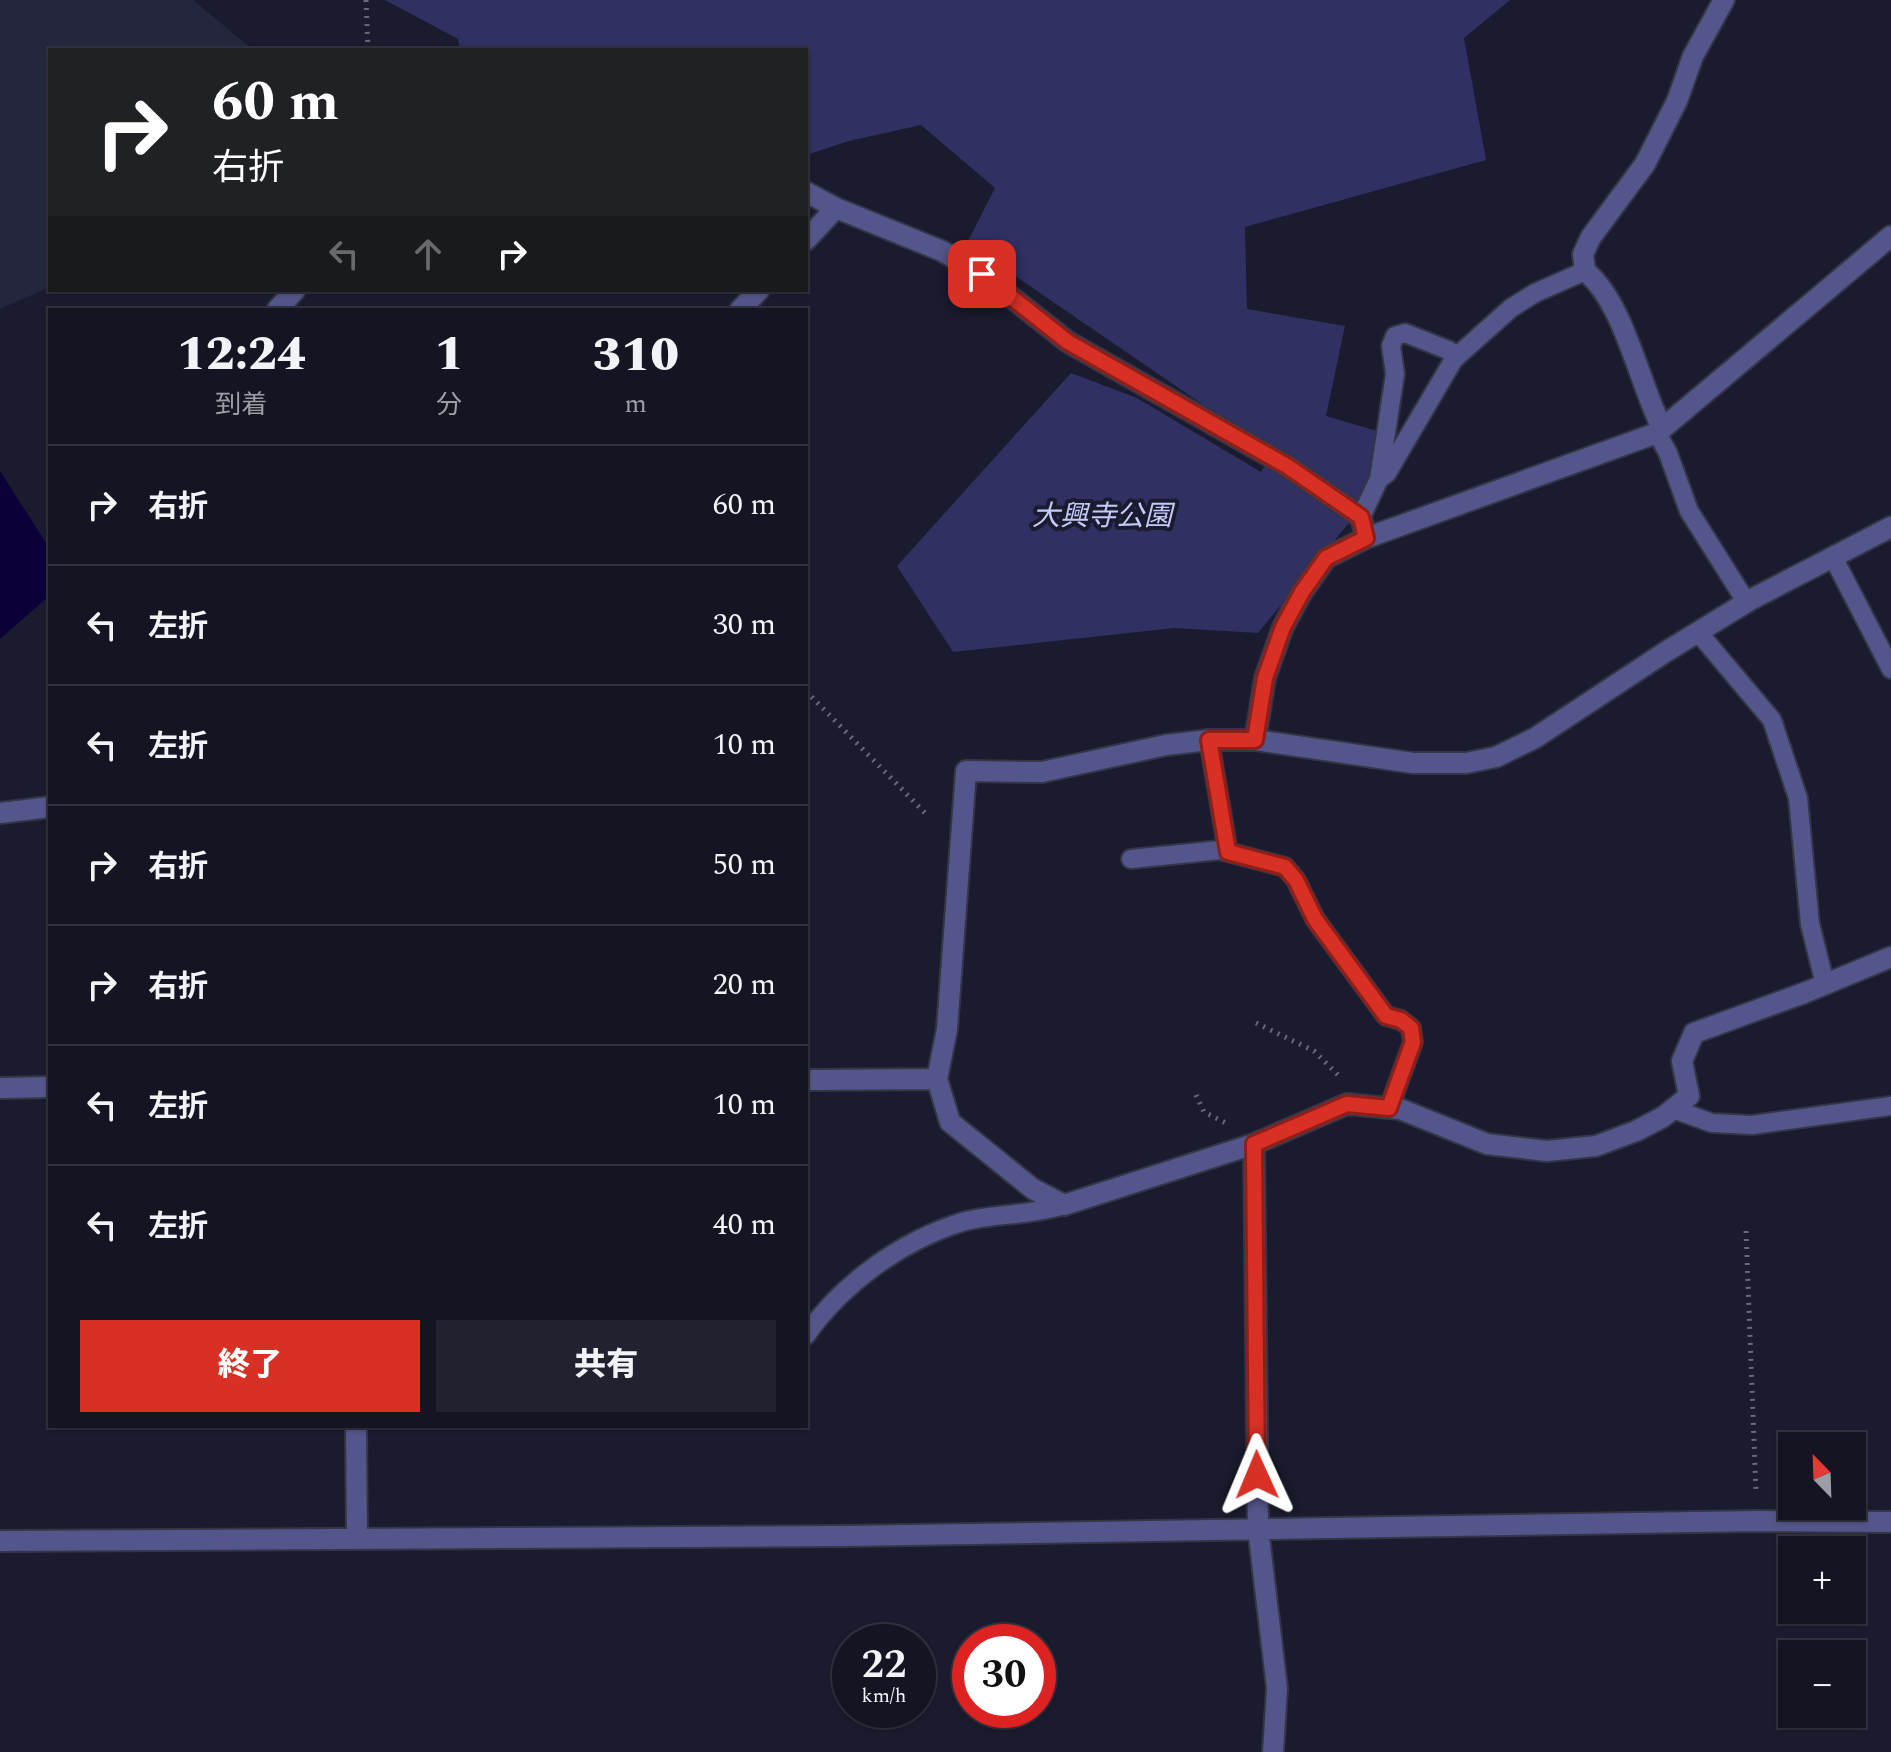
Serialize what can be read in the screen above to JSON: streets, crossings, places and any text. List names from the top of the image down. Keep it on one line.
{"parks":["大興寺公園"],"north":"top left","page":{"turn":["60 m","右折"],"eta":["12:24","到着","1","分","310","m"],"list":[{"name":"右折","value":"60 m"},{"name":"左折","value":"30 m"},{"name":"左折","value":"10 m"},{"name":"右折","value":"50 m"},{"name":"右折","value":"20 m"},{"name":"左折","value":"10 m"},{"name":"左折","value":"40 m"}],"buttons":["終了","共有"],"map_buttons":["+","−"],"speed":"22 km/h","limit":"30"}}
